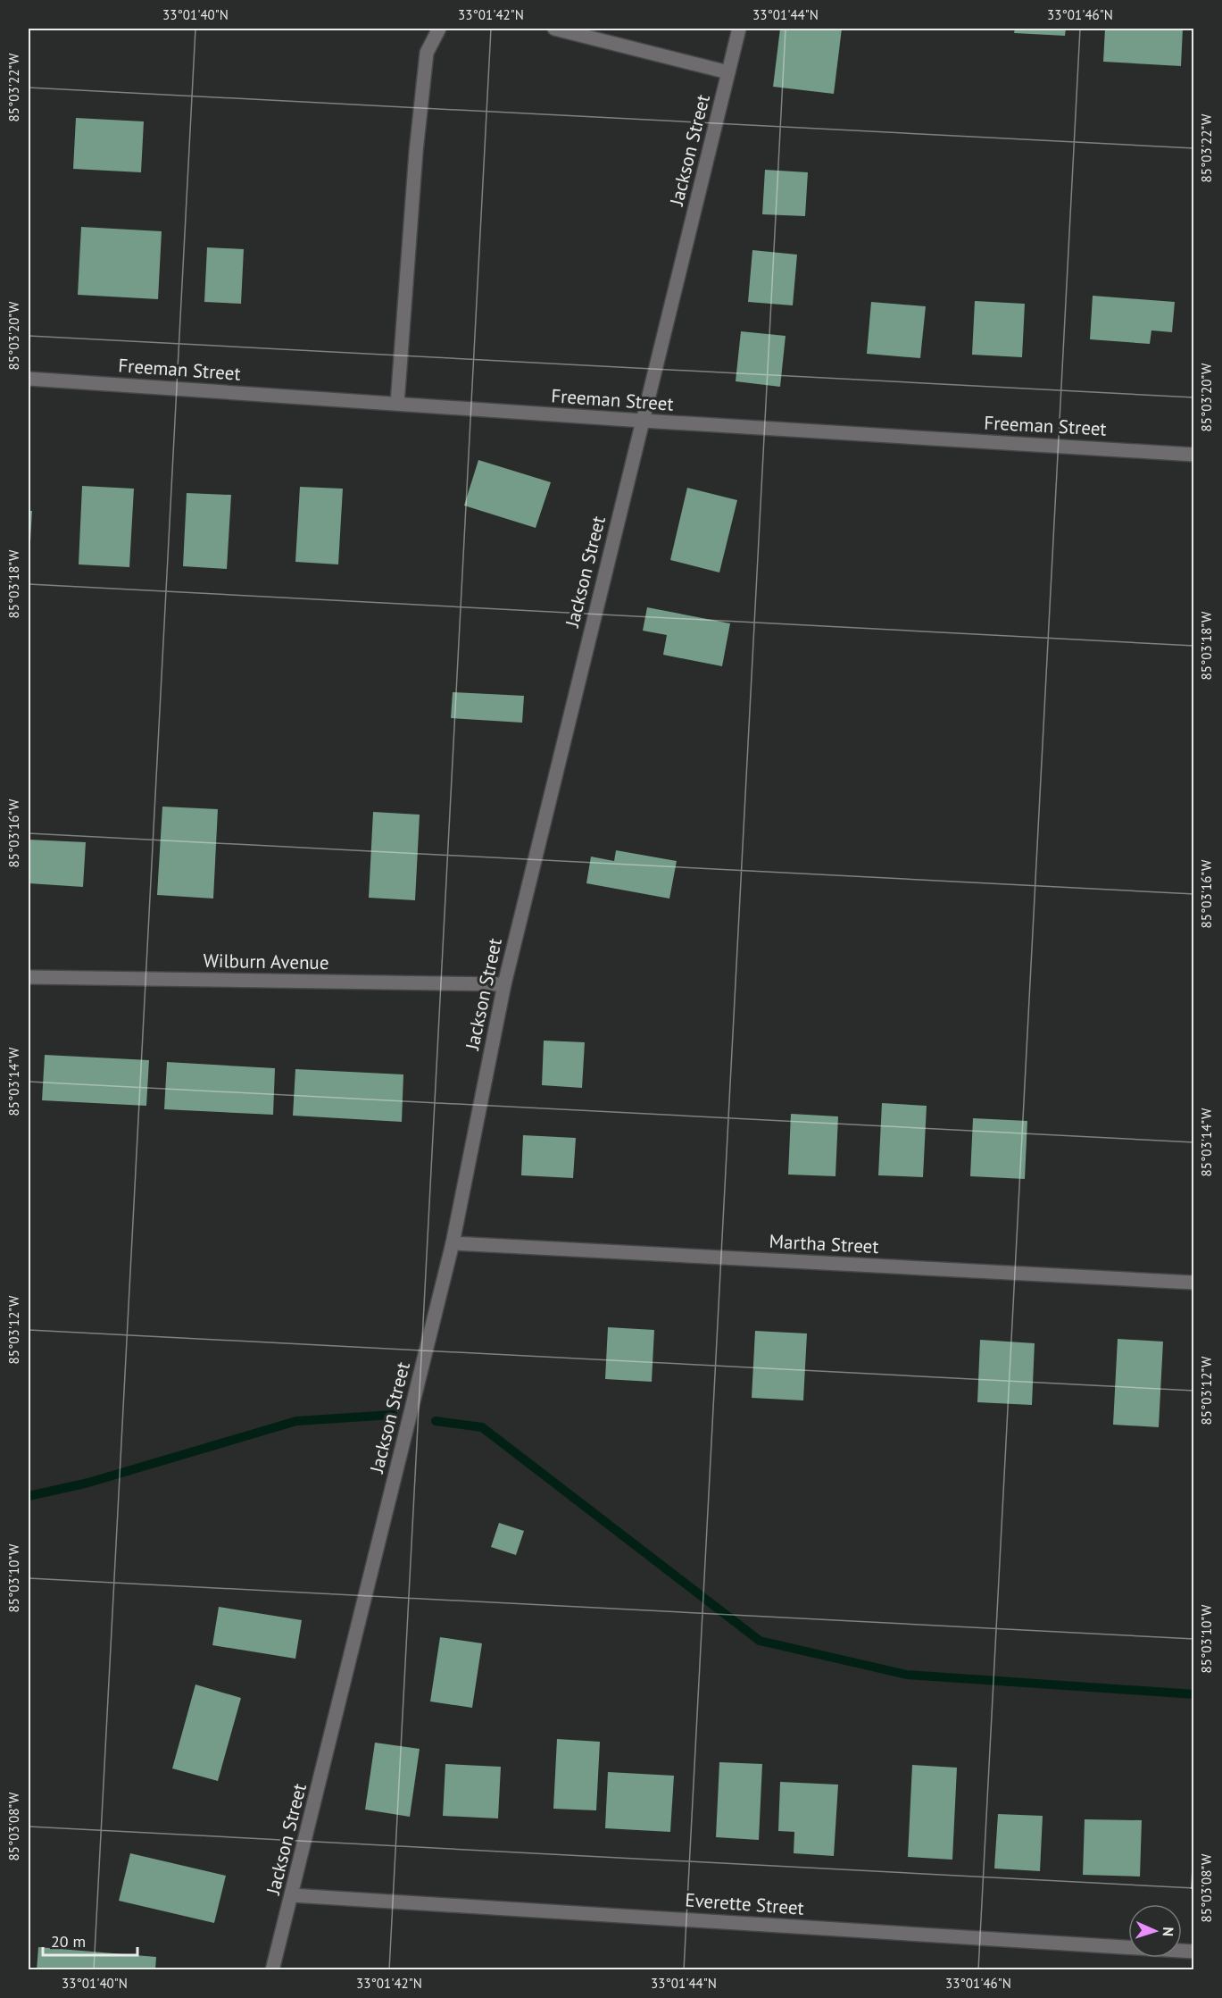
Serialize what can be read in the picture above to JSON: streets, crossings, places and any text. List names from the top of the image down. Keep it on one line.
{"streets":{"street":["Jackson Street","Freeman Street","Wilburn Avenue","Martha Street","Everette Street"]},"crossings":[["Jackson Street","Freeman Street"],["Jackson Street","Wilburn Avenue"],["Jackson Street","Martha Street"],["Jackson Street","Everette Street"]],"scale_bar":"20 m","north":"right","coordinates":["33°01'40\"N","33°01'42\"N","33°01'44\"N","33°01'46\"N","85°03'22\"W","85°03'20\"W","85°03'18\"W","85°03'16\"W","85°03'14\"W","85°03'12\"W","85°03'10\"W","85°03'08\"W"]}
